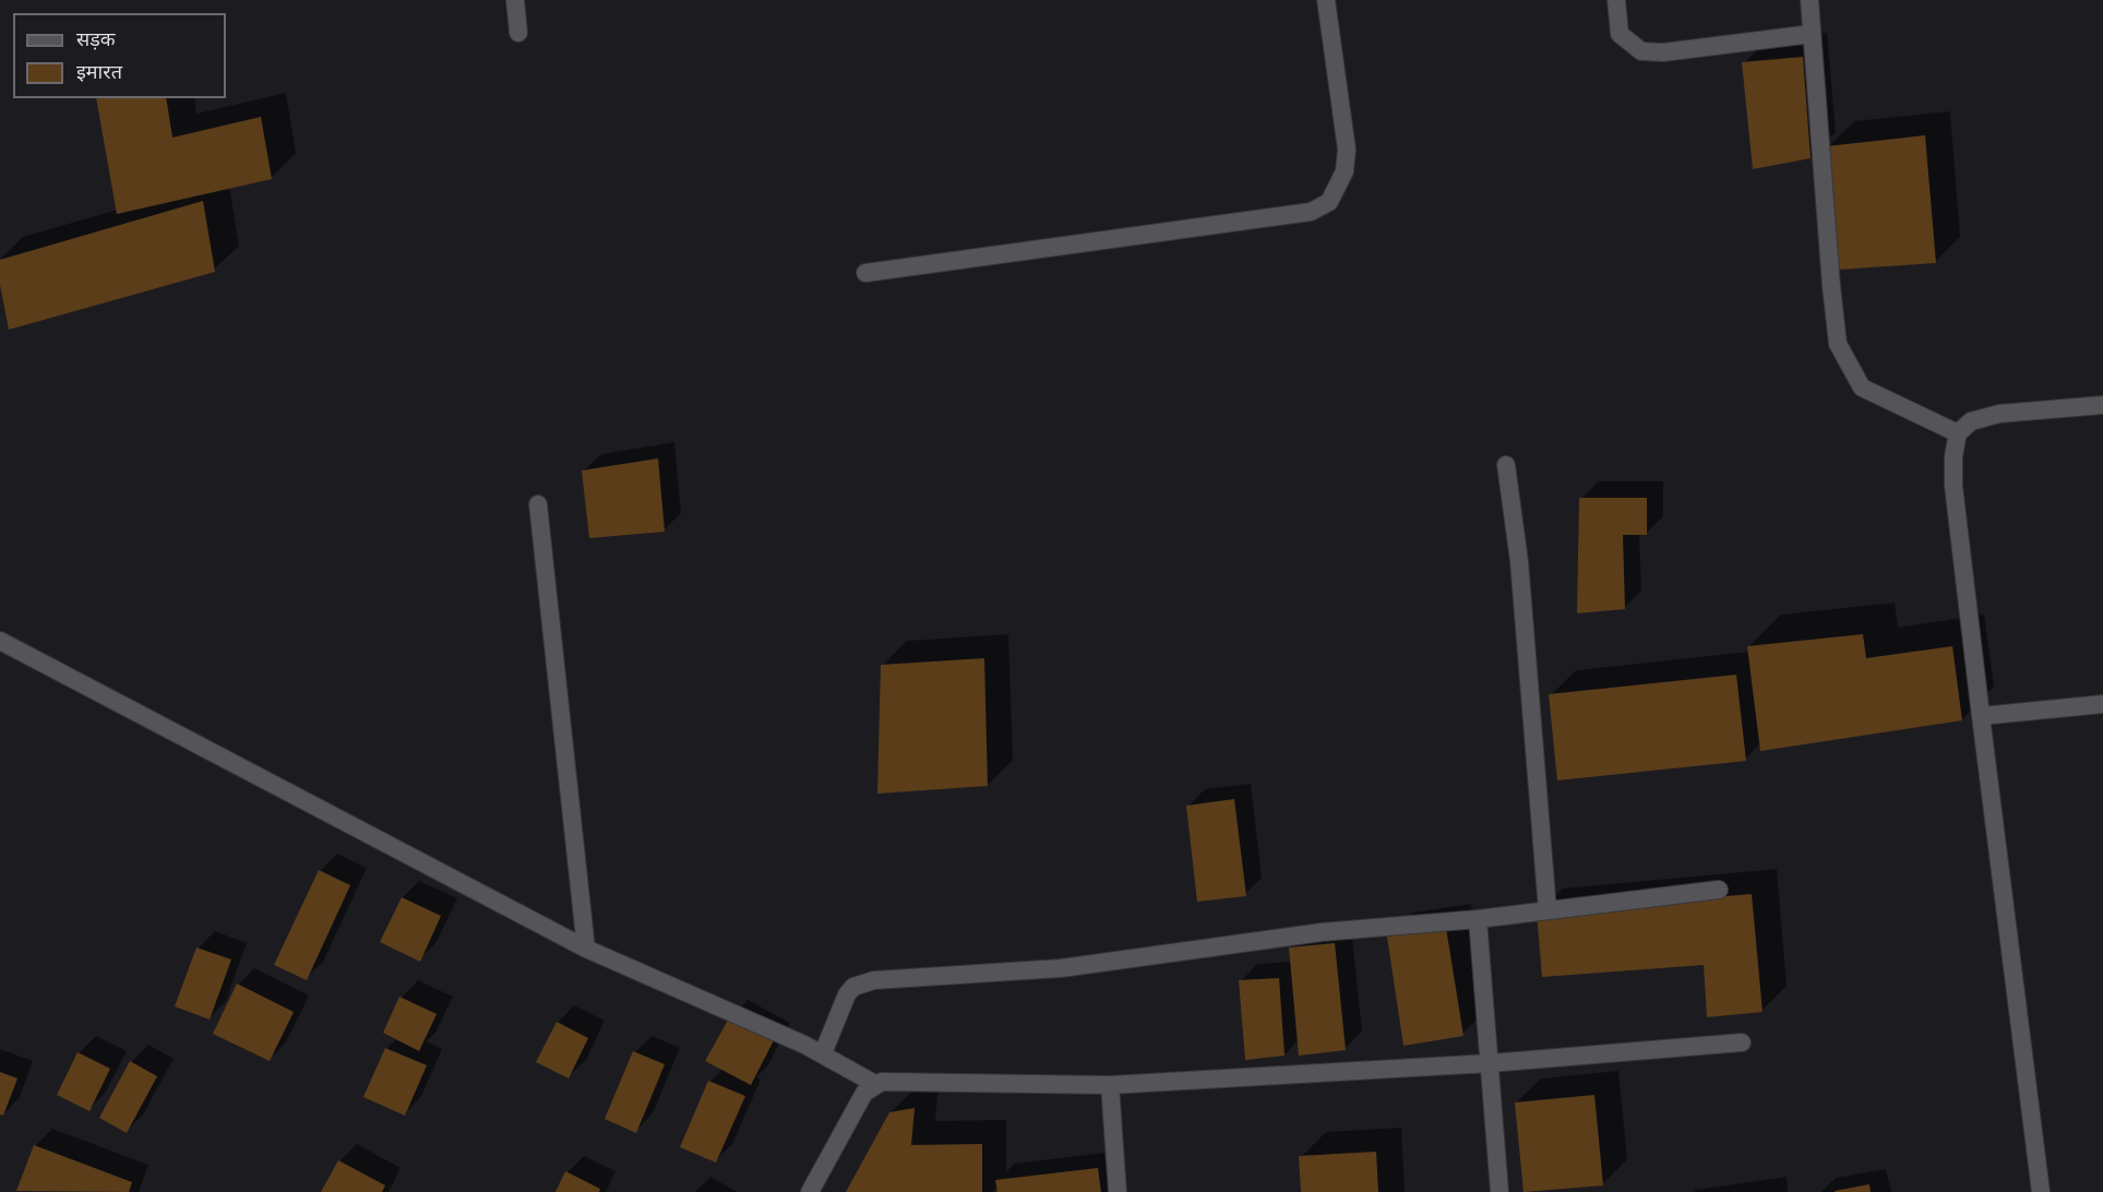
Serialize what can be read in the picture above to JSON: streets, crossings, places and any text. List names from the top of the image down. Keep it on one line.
{"legend":["सड़क","इमारत"]}
